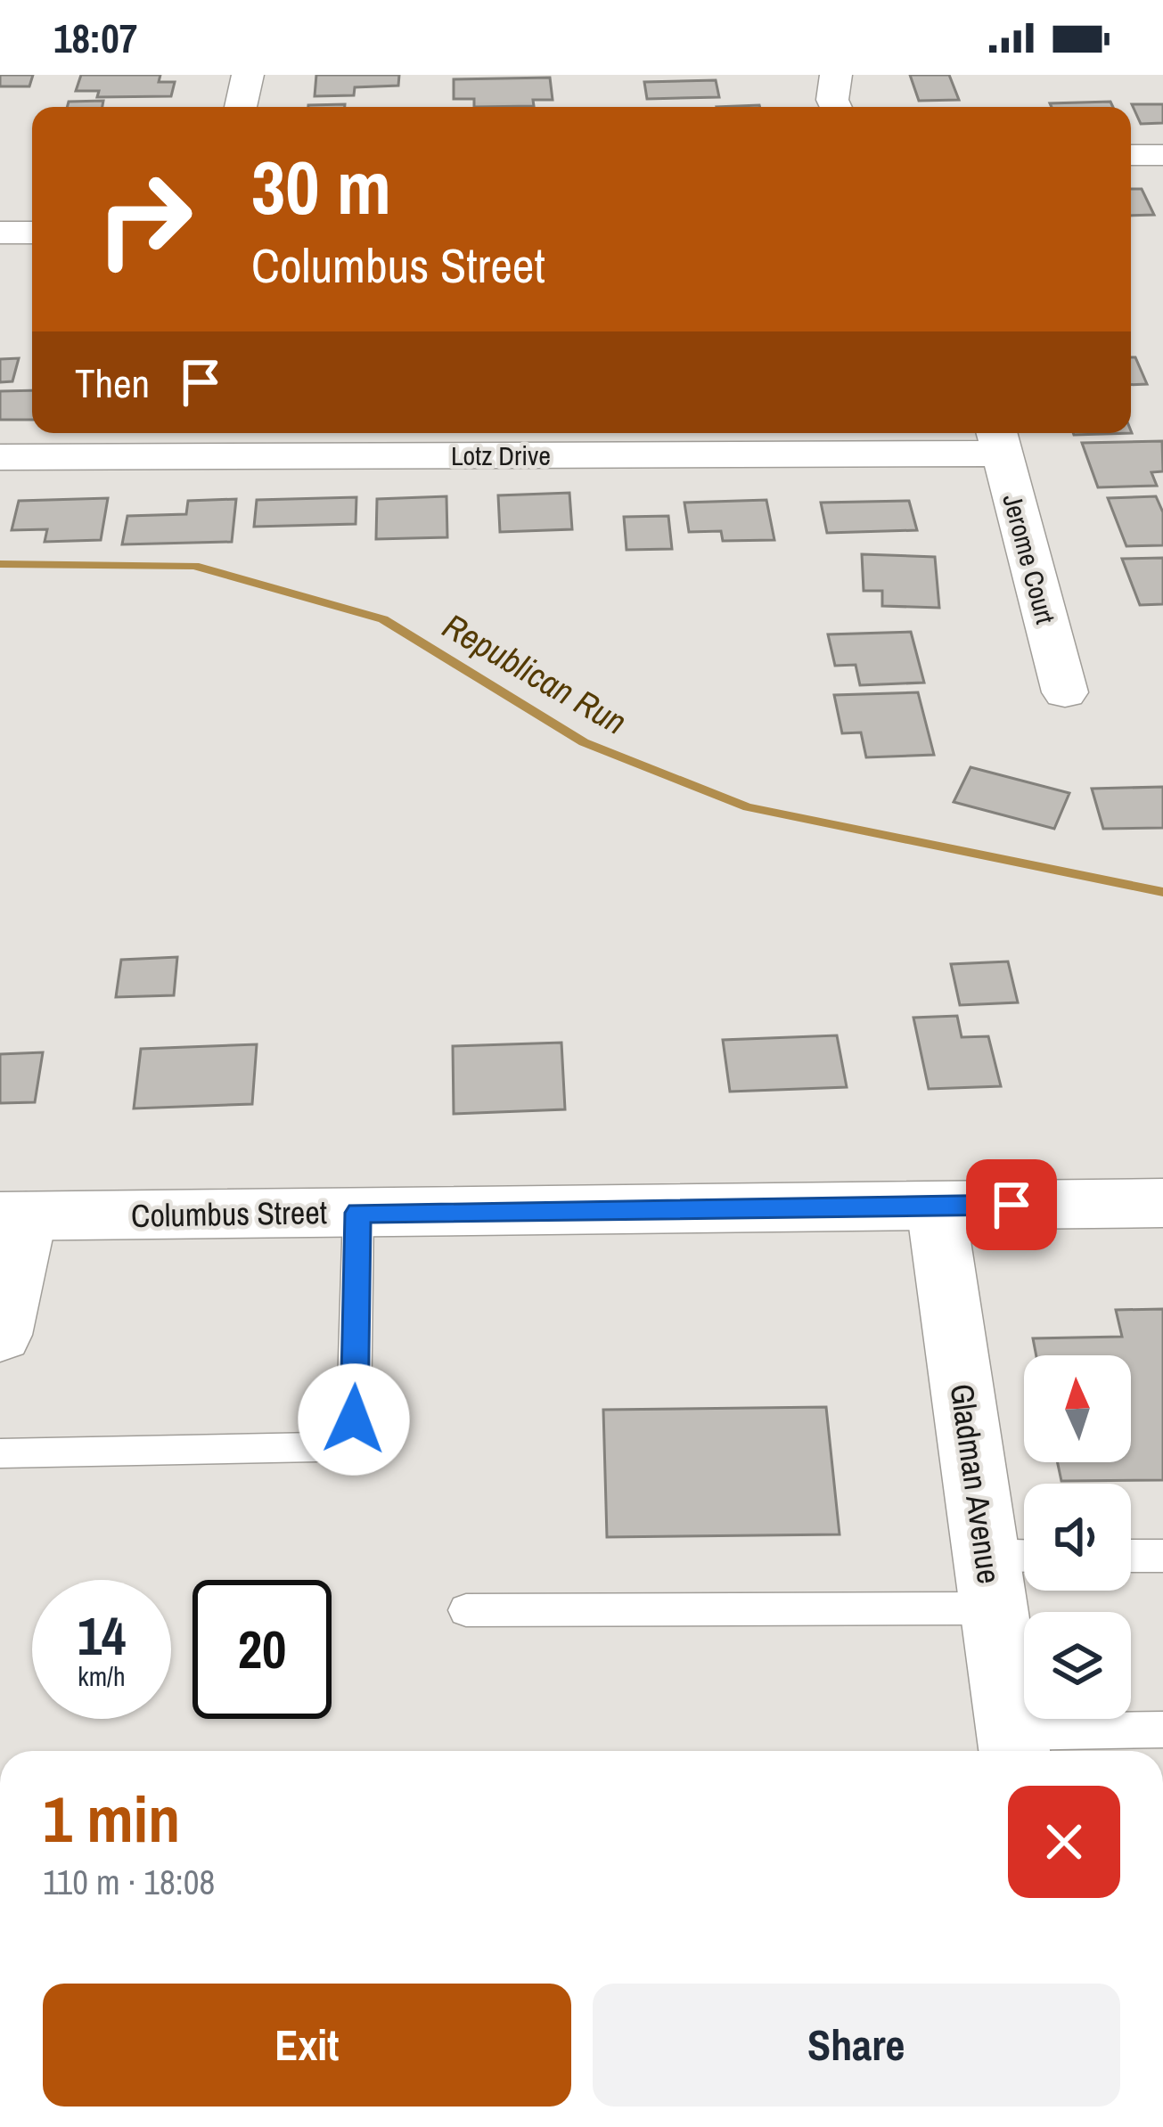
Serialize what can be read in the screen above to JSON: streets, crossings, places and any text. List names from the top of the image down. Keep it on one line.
{"streets":{"main road":["Columbus Street"],"street":["Lotz Drive","Jerome Court","Gladman Avenue"]},"crossings":[["Lotz Drive","Jerome Court"],["Columbus Street","Gladman Avenue"]],"water":["Republican Run"],"north":"top","page":{"status":"18:07","turn":["30 m","Columbus Street"],"then":"Then","speed":"14 km/h","limit":"20","heading":["1 min","110 m · 18:08"],"buttons":["Exit","Share"]}}
